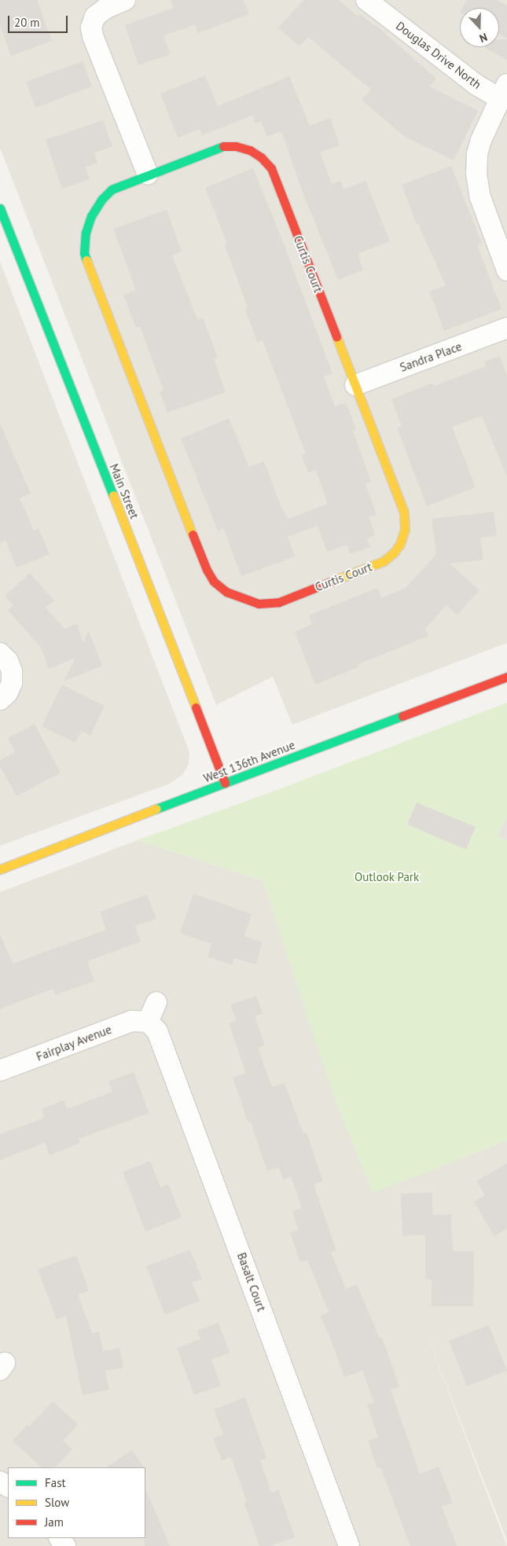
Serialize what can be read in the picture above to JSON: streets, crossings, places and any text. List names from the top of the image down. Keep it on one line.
{"streets":{"street":["Douglas Drive North","Curtis Court","Sandra Place","Main Street","West 136th Avenue","Fairplay Avenue","Basalt Court"]},"crossings":[["Curtis Court","Sandra Place"],["Main Street","West 136th Avenue"],["Fairplay Avenue","Basalt Court"]],"parks":["Outlook Park"],"legend":["Fast","Slow","Jam"],"scale_bar":"20 m","north":"bottom"}
